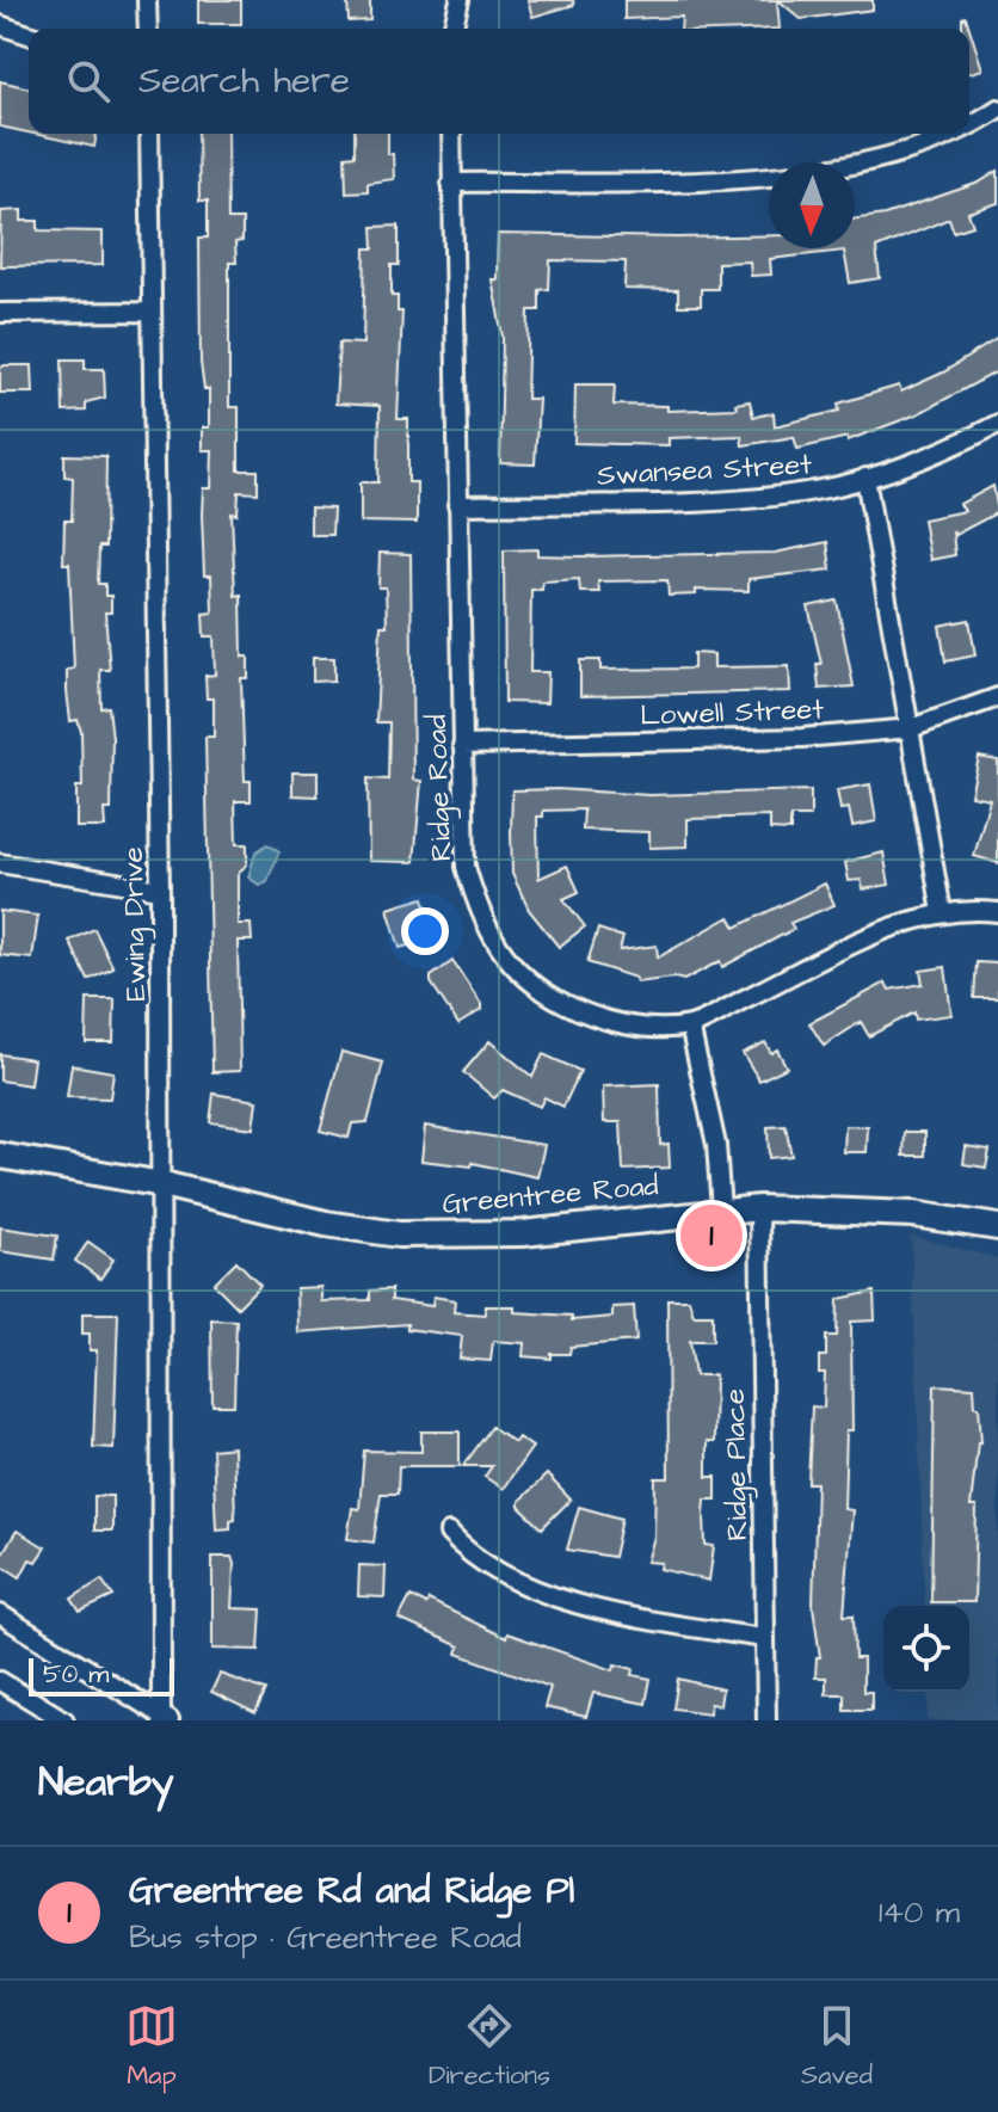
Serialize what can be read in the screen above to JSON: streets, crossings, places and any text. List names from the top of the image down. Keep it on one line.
{"streets":{"street":["Swansea Street","Lowell Street","Ridge Road","Ewing Drive","Greentree Road","Ridge Place"]},"crossings":[["Swansea Street","Ridge Road"],["Lowell Street","Ridge Road"],["Ewing Drive","Greentree Road"],["Greentree Road","Ridge Place"]],"scale_bar":"50 m","north":"bottom","page":{"search":"Search here","pins":"1","scale":"50 m","heading":"Nearby","list":[{"mark":"1","name":"Greentree Rd and Ridge Pl","note":"Bus stop · Greentree Road","value":"140 m"}],"nav":["Map","Directions","Saved"]}}
